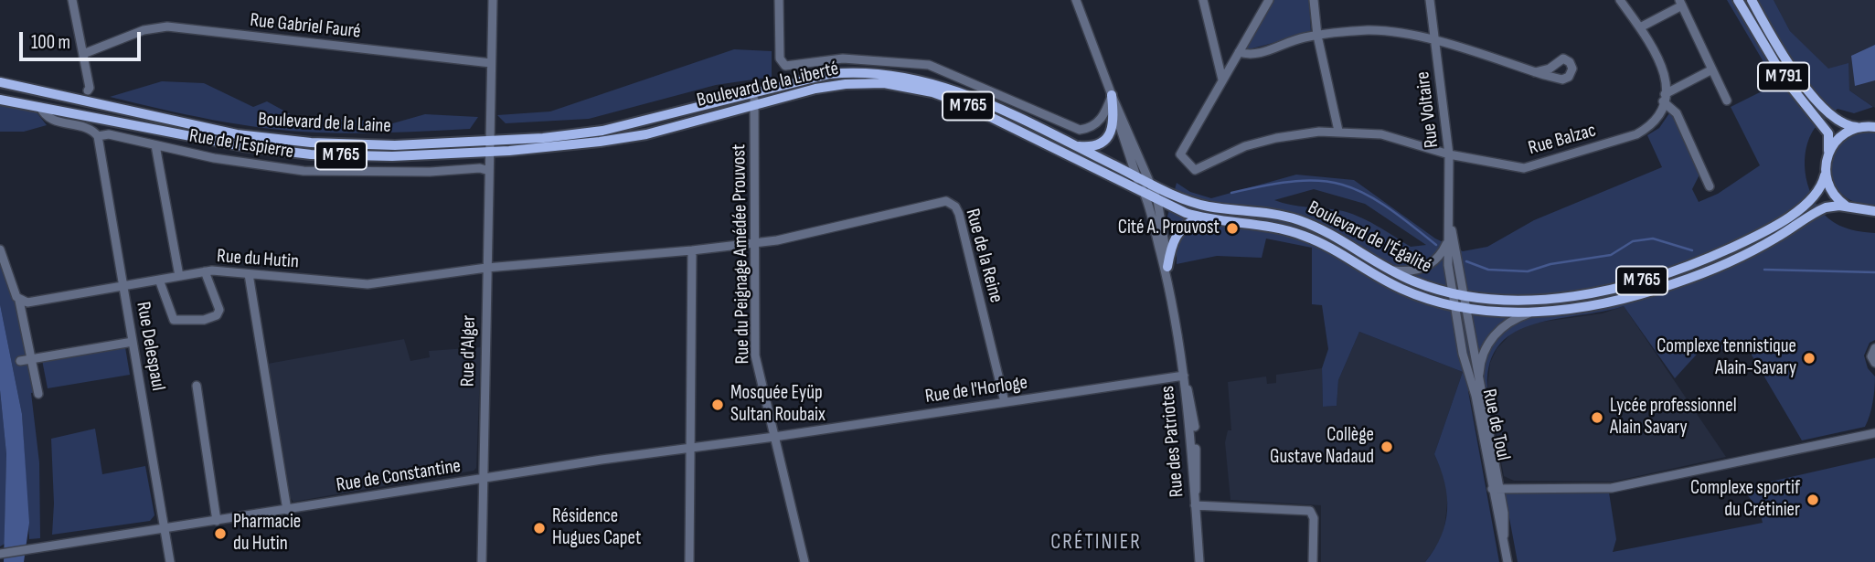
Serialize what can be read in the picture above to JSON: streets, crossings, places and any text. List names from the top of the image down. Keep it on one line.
{"streets":{"main road":["M 791","Boulevard de la Liberté","M 765","Boulevard de la Laine","Boulevard de l'Égalité"],"street":["Rue Gabriel Fauré","Rue Voltaire","Rue Balzac","Rue de l'Espierre","Rue du Peignage Amédée Prouvost","Rue de la Reine","Rue du Hutin","Rue Delespaul","Rue d'Alger","Rue de l'Horloge","Rue de Toul","Rue des Patriotes","Rue de Constantine"]},"crossings":[["Rue Gabriel Fauré","Rue d'Alger"],["M 791","Boulevard de l'Égalité"],["Boulevard de la Liberté","Boulevard de la Laine"],["Boulevard de la Liberté","Boulevard de l'Égalité"],["Boulevard de la Liberté","Rue du Peignage Amédée Prouvost"],["Boulevard de la Liberté","Rue des Patriotes"],["Rue Voltaire","Rue Balzac"],["Rue Voltaire","Boulevard de l'Égalité"],["Rue Voltaire","Rue de Toul"],["Boulevard de la Laine","Rue de l'Espierre"],["Boulevard de la Laine","Rue d'Alger"],["Rue de l'Espierre","Rue Delespaul"],["Rue de l'Espierre","Rue d'Alger"],["Boulevard de l'Égalité","Rue de Toul"],["Boulevard de l'Égalité","Rue des Patriotes"],["Rue du Peignage Amédée Prouvost","Rue de la Reine"],["Rue du Peignage Amédée Prouvost","Rue du Hutin"],["Rue du Peignage Amédée Prouvost","Rue de l'Horloge"],["Rue du Peignage Amédée Prouvost","Rue de Constantine"],["Rue de la Reine","Rue du Hutin"],["Rue de la Reine","Rue de l'Horloge"],["Rue du Hutin","Rue Delespaul"],["Rue du Hutin","Rue d'Alger"],["Rue Delespaul","Rue de Constantine"],["Rue d'Alger","Rue de Constantine"],["Rue de l'Horloge","Rue des Patriotes"],["Rue de l'Horloge","Rue de Constantine"]],"districts":["CRÉTINIER"],"places":["Cité A. Prouvost","Complexe tennistique Alain-Savary","Mosquée Eyüp Sultan Roubaix","Lycée professionnel Alain Savary","Collège Gustave Nadaud","Complexe sportif du Crétinier","Résidence Hugues Capet","Pharmacie du Hutin"],"scale_bar":"100 m"}
